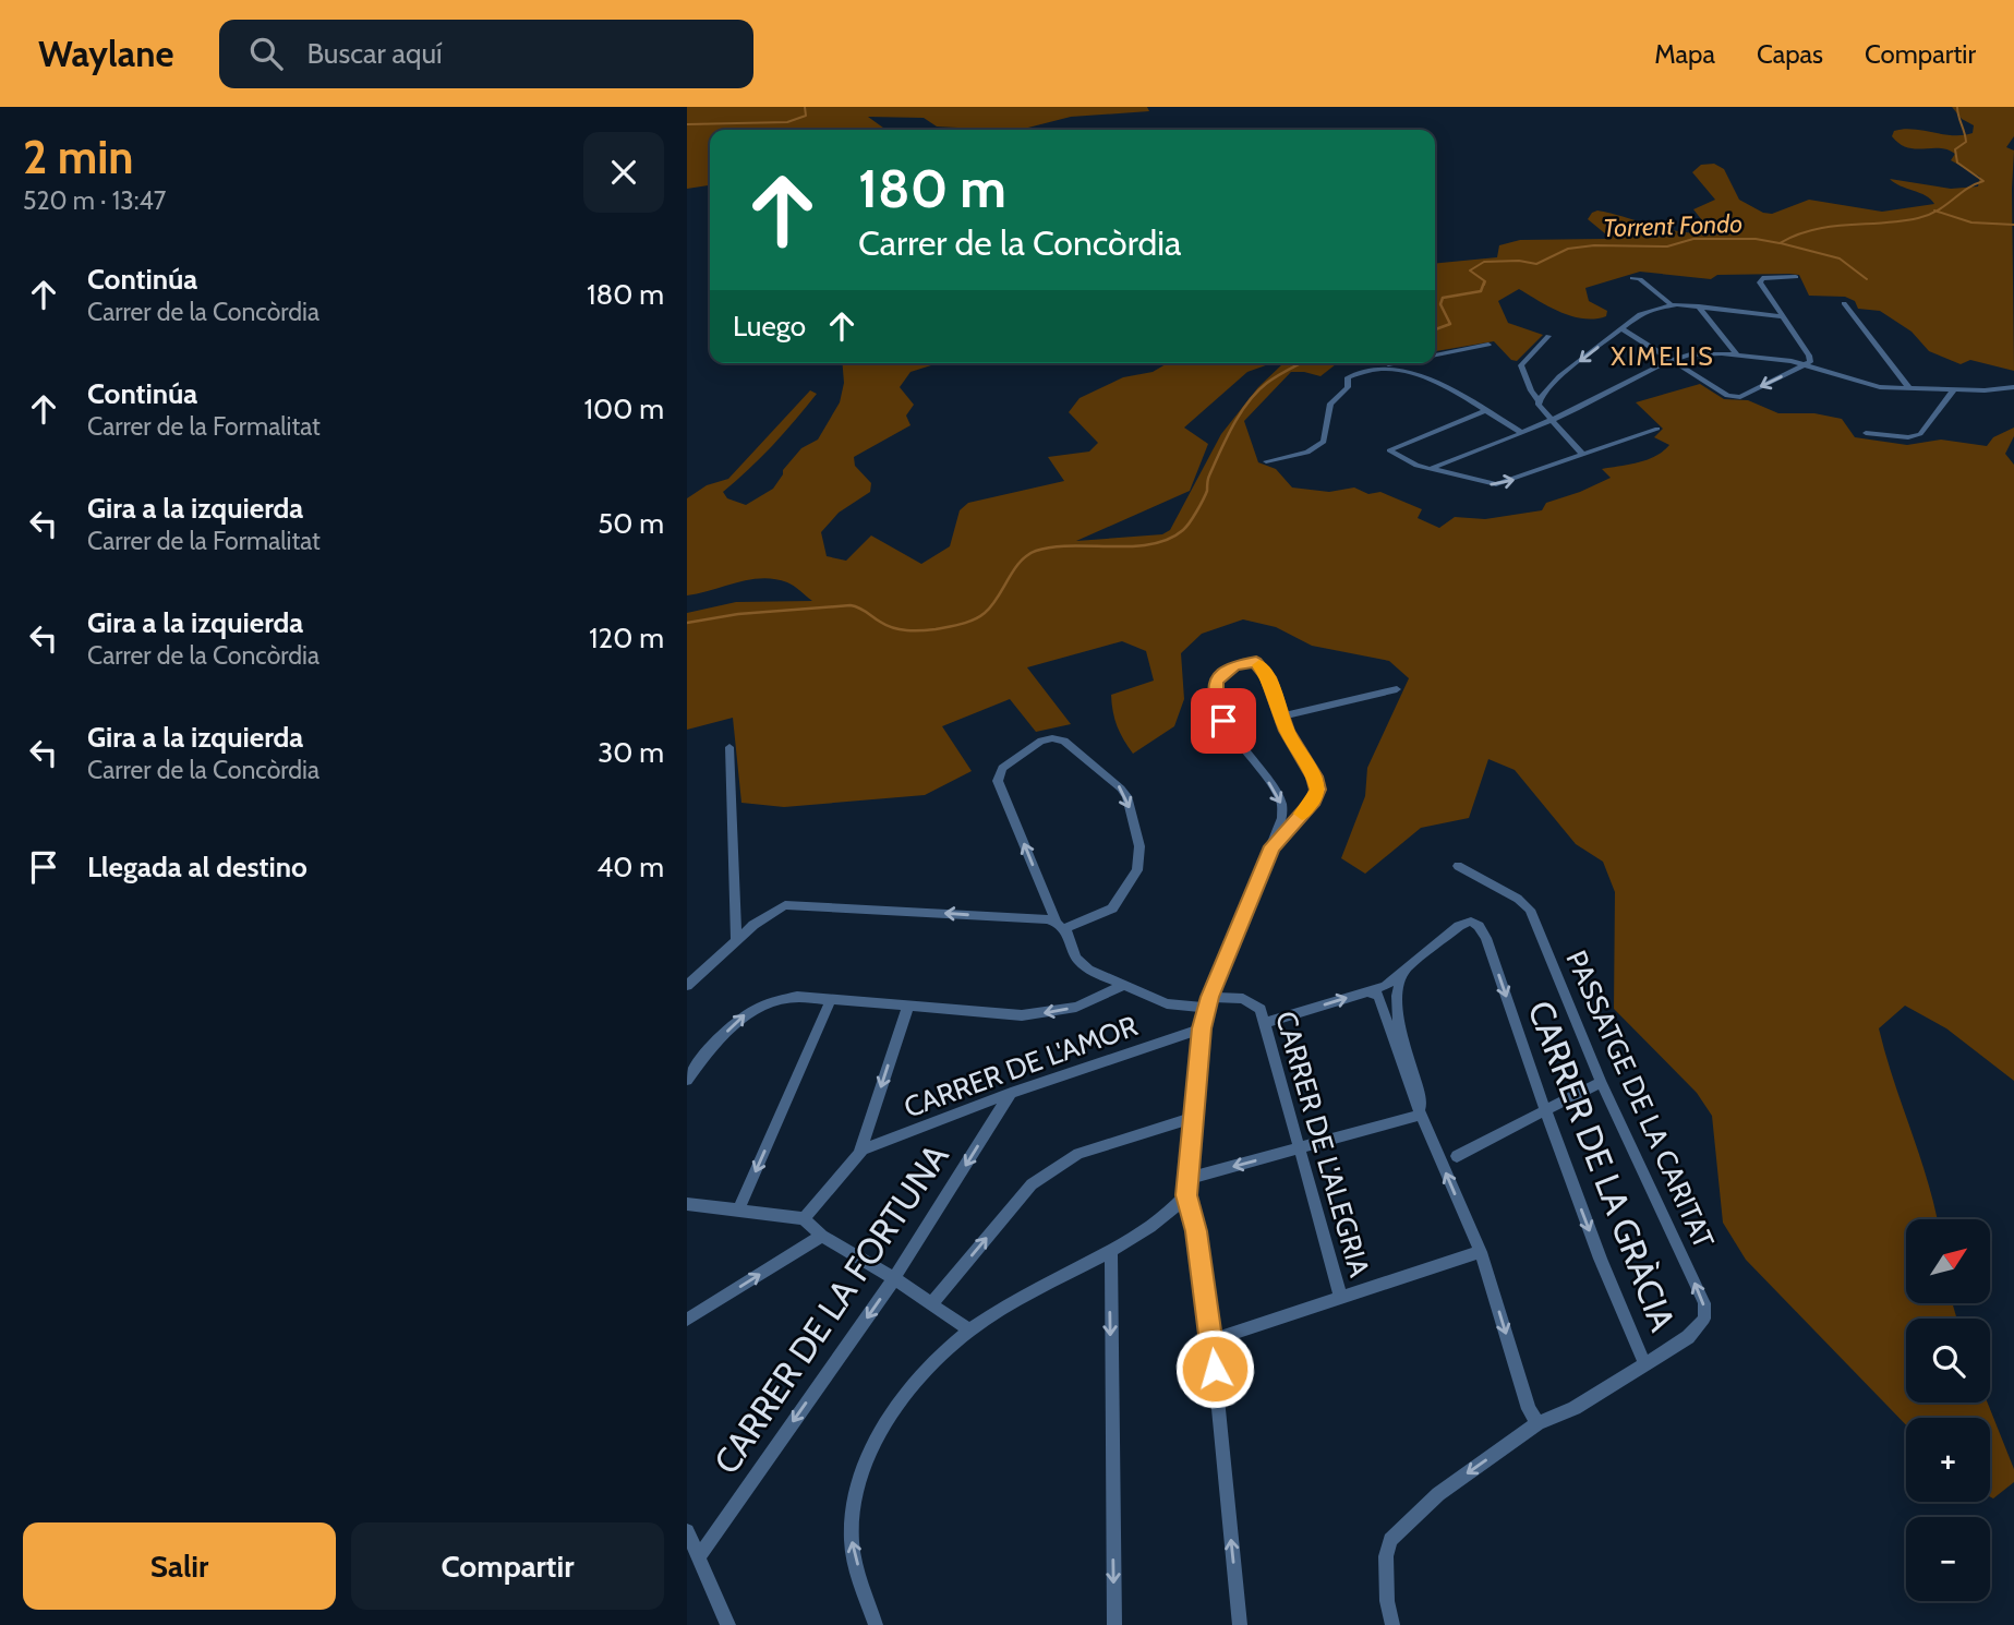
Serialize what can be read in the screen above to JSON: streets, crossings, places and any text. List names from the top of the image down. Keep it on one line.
{"streets":{"street":["CARRER DE L'AMOR","PASSATGE DE LA CARITAT","CARRER DE L'ALEGRIA","CARRER DE LA GRÀCIA","CARRER DE LA FORTUNA"]},"crossings":[["CARRER DE L'AMOR","CARRER DE LA FORTUNA"],["PASSATGE DE LA CARITAT","CARRER DE LA GRÀCIA"]],"one_way":["PASSATGE DE LA CARITAT"],"districts":["XIMELIS"],"water":["Torrent Fondo"],"north":"top right","page":{"header":"Waylane","search":"Buscar aquí","nav":["Mapa","Capas","Compartir"],"heading":["2 min","520 m · 13:47"],"turn":["180 m","Carrer de la Concòrdia"],"list":[{"name":"Continúa","note":"Carrer de la Concòrdia","value":"180 m"},{"name":"Continúa","note":"Carrer de la Formalitat","value":"100 m"},{"name":"Gira a la izquierda","note":"Carrer de la Formalitat","value":"50 m"},{"name":"Gira a la izquierda","note":"Carrer de la Concòrdia","value":"120 m"},{"name":"Gira a la izquierda","note":"Carrer de la Concòrdia","value":"30 m"},{"name":"Llegada al destino","value":"40 m"}],"then":"Luego","map_buttons":["+","−"],"buttons":["Salir","Compartir"]}}
